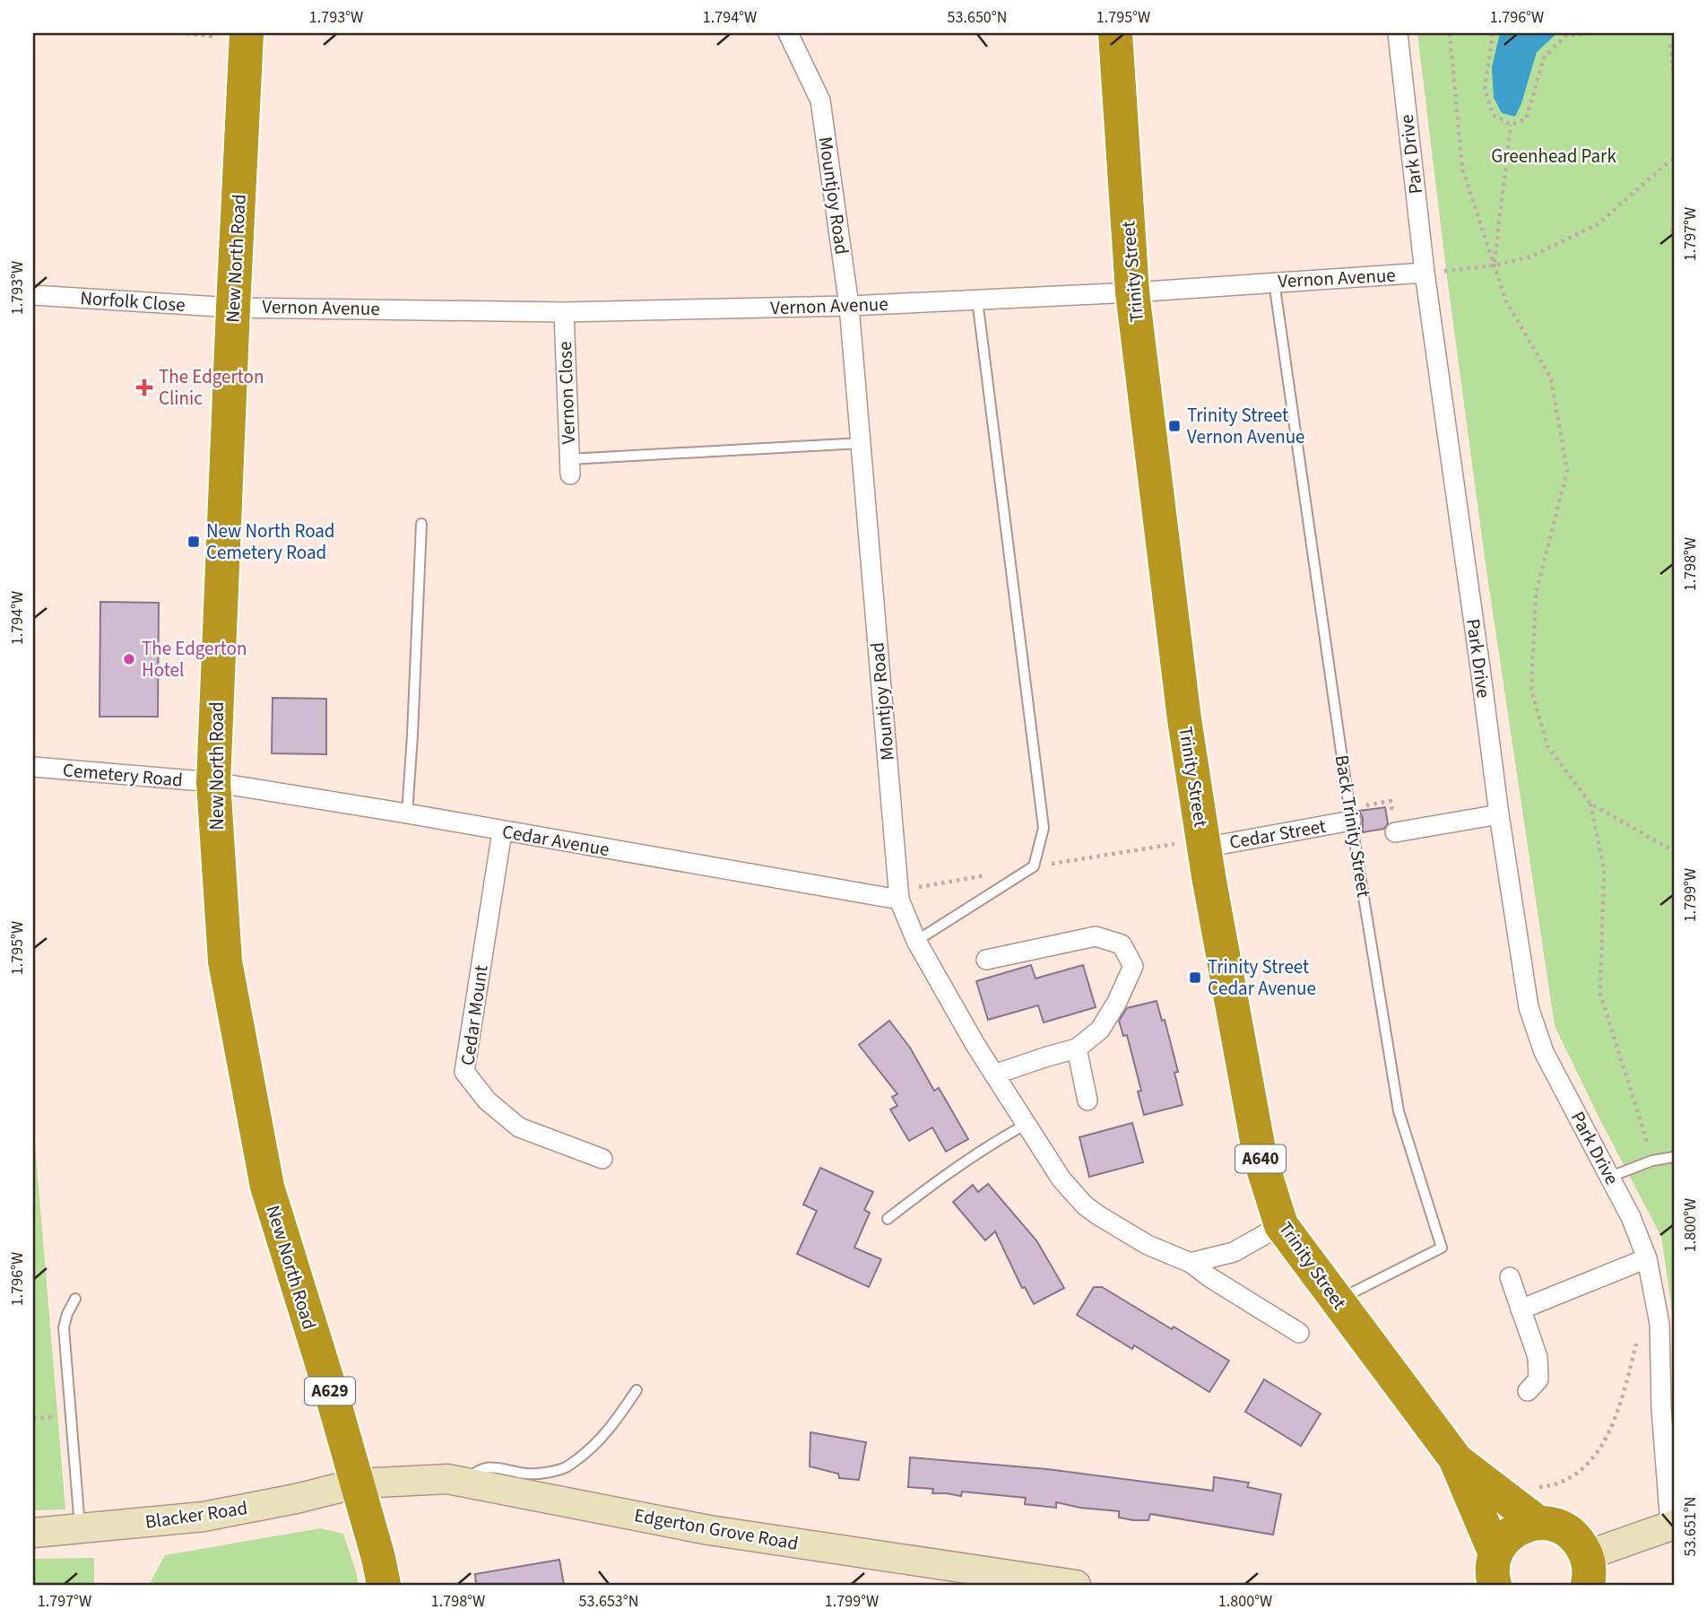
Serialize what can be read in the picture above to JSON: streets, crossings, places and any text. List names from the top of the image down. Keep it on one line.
{"streets":{"highway":["New North Road","Trinity Street","A640","A629"],"street":["Park Drive","Mountjoy Road","Vernon Avenue","Norfolk Close","Vernon Close","Cemetery Road","Cedar Street","Cedar Avenue","Cedar Mount","Blacker Road","Edgerton Grove Road"],"lane":["Back Trinity Street"]},"crossings":[["Park Drive","Vernon Avenue"],["Mountjoy Road","Vernon Avenue"],["Mountjoy Road","Cedar Avenue"],["New North Road","Vernon Avenue"],["New North Road","Norfolk Close"],["New North Road","Cemetery Road"],["New North Road","Cedar Avenue"],["New North Road","A629"],["New North Road","Blacker Road"],["New North Road","Edgerton Grove Road"],["Trinity Street","Vernon Avenue"],["Trinity Street","Back Trinity Street"],["Trinity Street","Cedar Street"],["Trinity Street","A640"],["Vernon Avenue","Norfolk Close"],["Vernon Avenue","Vernon Close"],["Vernon Avenue","Back Trinity Street"],["Cemetery Road","Cedar Avenue"],["Back Trinity Street","Cedar Street"],["Cedar Avenue","Cedar Mount"],["A629","Blacker Road"],["A629","Edgerton Grove Road"],["Blacker Road","Edgerton Grove Road"]],"parks":["Greenhead Park"],"places":{"health":["The Edgerton Clinic"],"transit":["Trinity Street Vernon Avenue","New North Road Cemetery Road","Trinity Street Cedar Avenue"],"other":["The Edgerton Hotel"]},"coordinates":["1.793°W","1.794°W","53.650°N","1.795°W","1.796°W","1.797°W","1.798°W","1.799°W","1.800°W","53.651°N","53.653°N"]}
